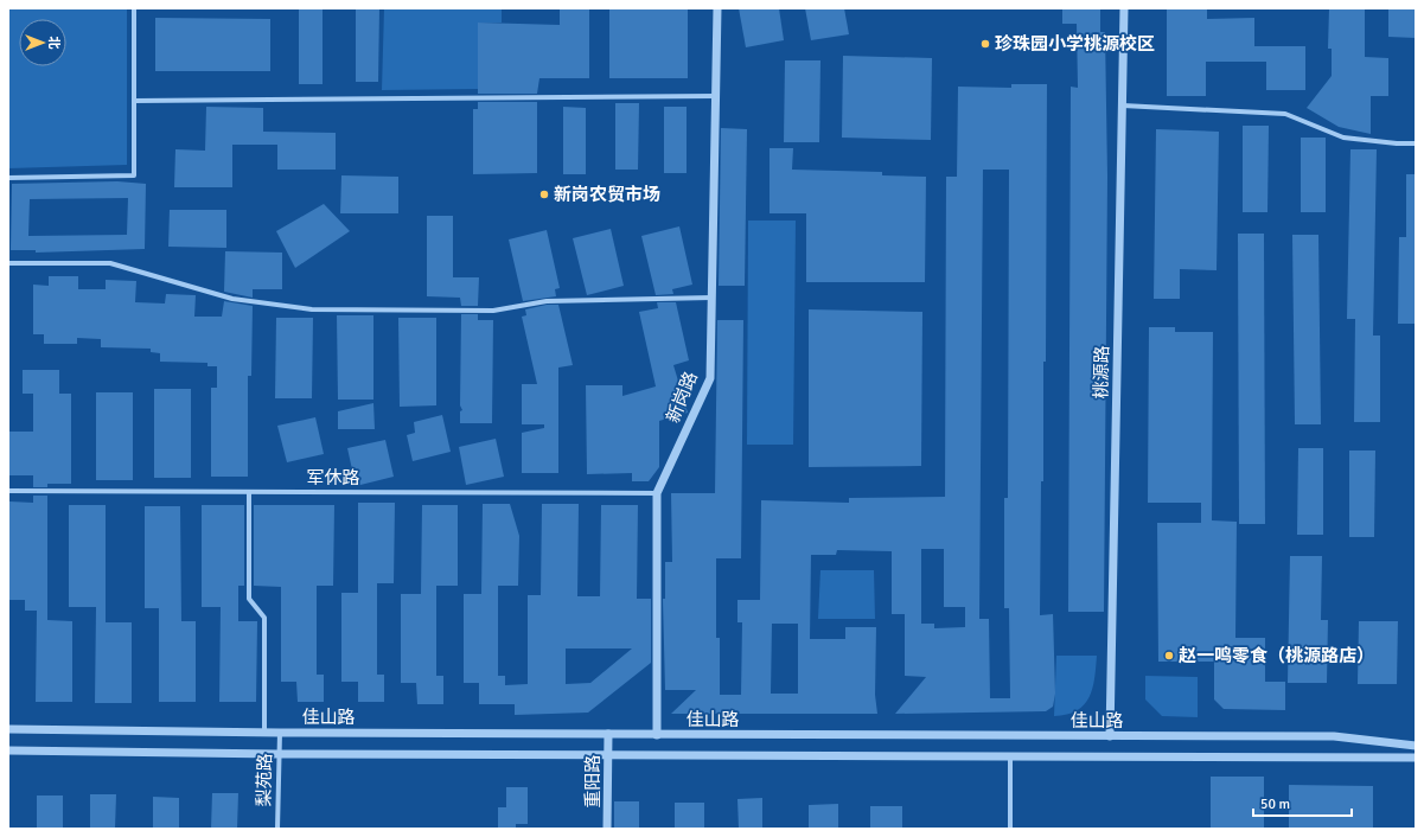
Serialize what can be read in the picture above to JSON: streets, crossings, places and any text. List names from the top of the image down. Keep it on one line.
{"streets":{"street":["桃源路","新岗路","军休路","佳山路","梨苑路","重阳路"]},"crossings":[["桃源路","佳山路"],["新岗路","军休路"],["新岗路","佳山路"],["佳山路","梨苑路"],["佳山路","重阳路"]],"places":["珍珠园小学桃源校区","新岗农贸市场","赵一鸣零食（桃源路店）"],"scale_bar":"50 m","north":"right"}
